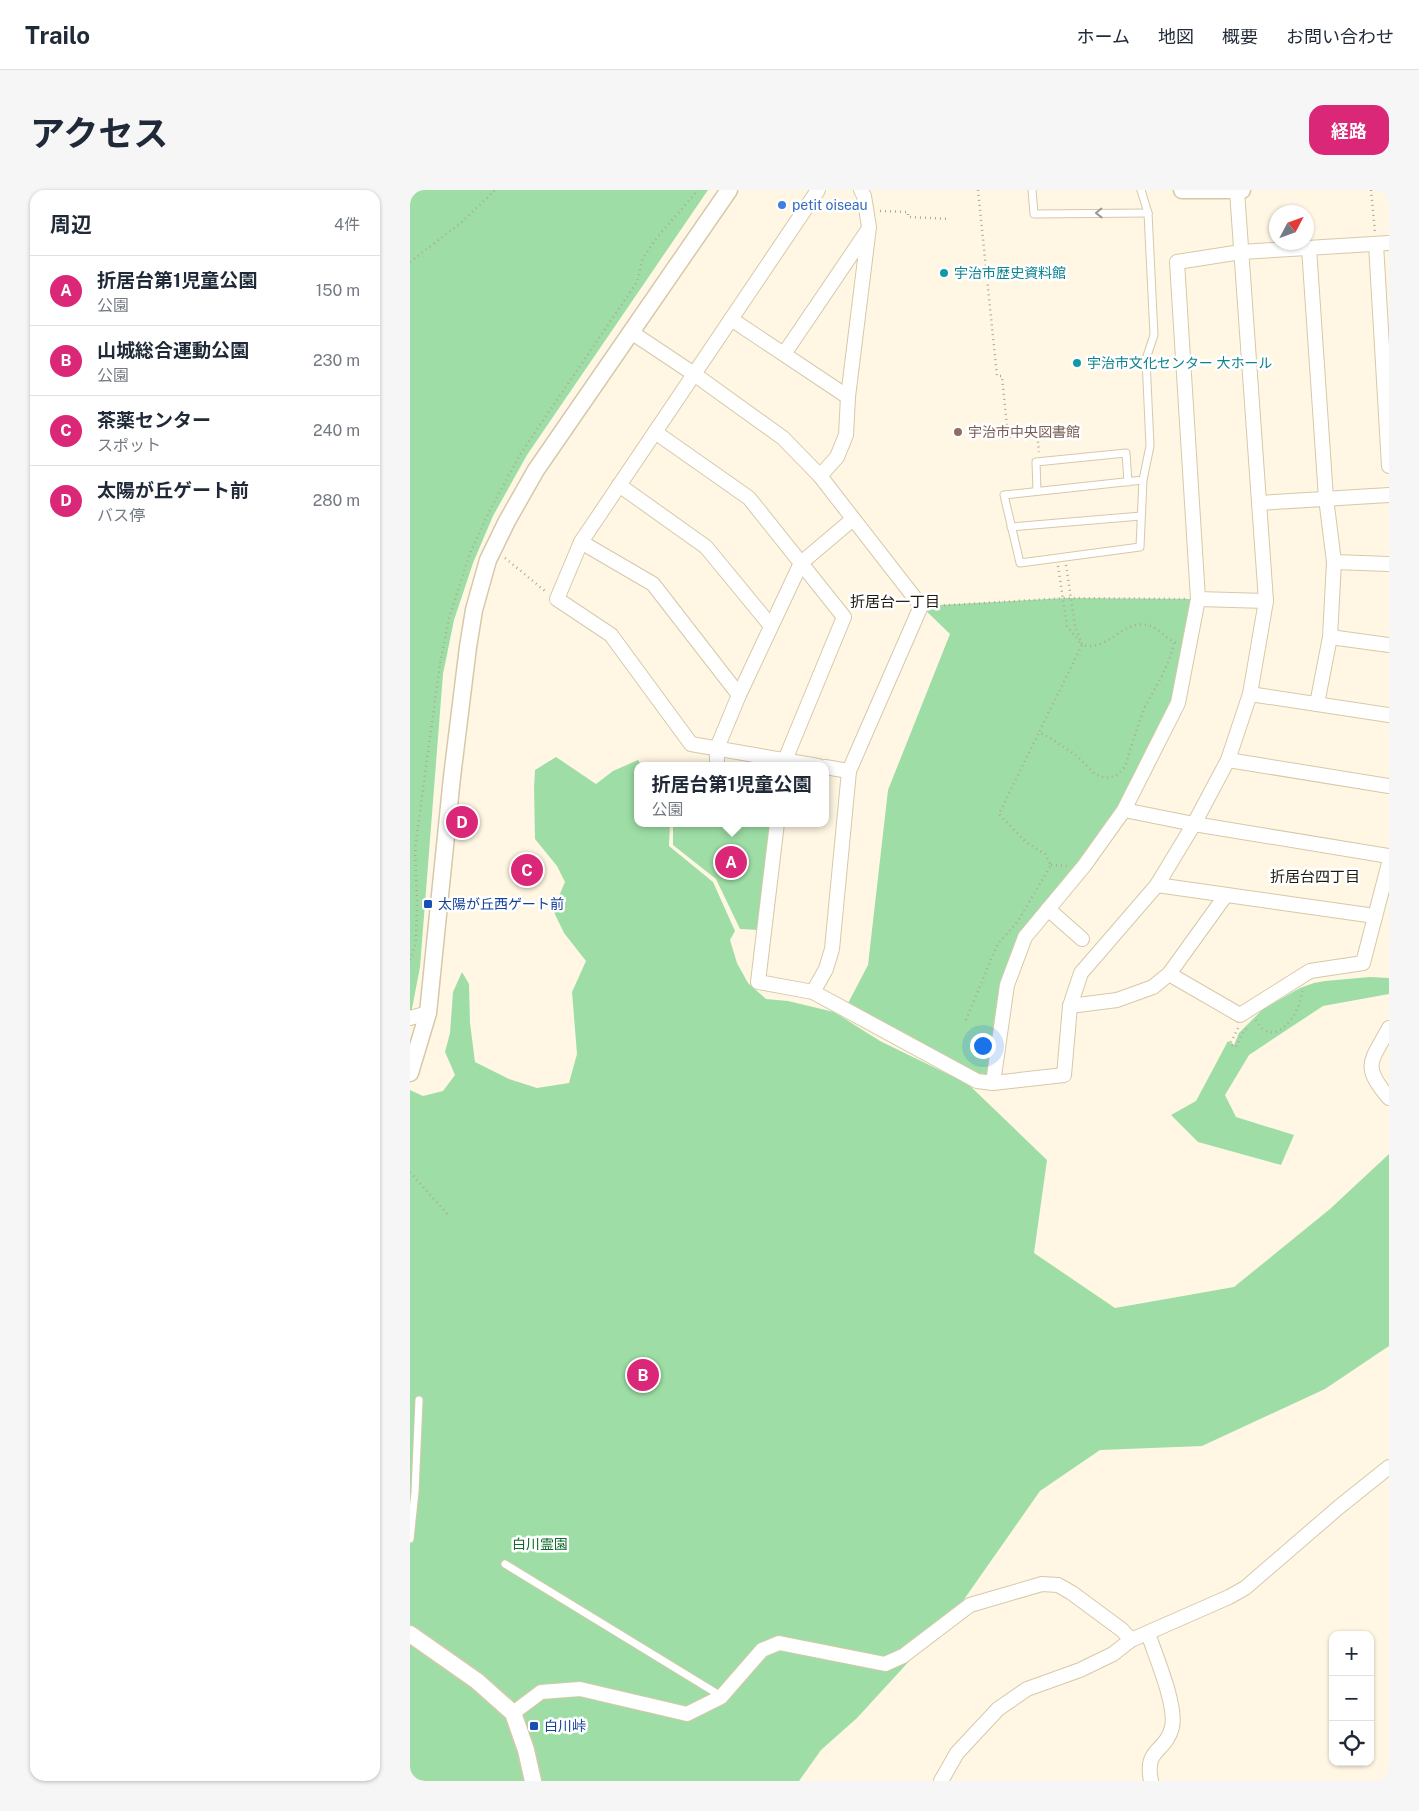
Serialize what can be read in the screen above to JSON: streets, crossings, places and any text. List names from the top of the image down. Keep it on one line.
{"districts":["折居台一丁目","折居台四丁目"],"parks":["白川霊園"],"places":{"other":["petit oiseau","宇治市歴史資料館","宇治市文化センター 大ホール","宇治市中央図書館"],"transit":["太陽が丘西ゲート前","白川峠"]},"north":"top right","page":{"header":"Trailo","nav":["ホーム","地図","概要","お問い合わせ"],"title":"アクセス","buttons":"経路","heading":["周辺","4件"],"list":[{"mark":"A","name":"折居台第1児童公園","note":"公園","value":"150 m"},{"mark":"B","name":"山城総合運動公園","note":"公園","value":"230 m"},{"mark":"C","name":"茶薬センター","note":"スポット","value":"240 m"},{"mark":"D","name":"太陽が丘ゲート前","note":"バス停","value":"280 m"}],"popup":["折居台第1児童公園","公園"],"pins":["D","A","C","B"],"map_buttons":["+","−"]}}
